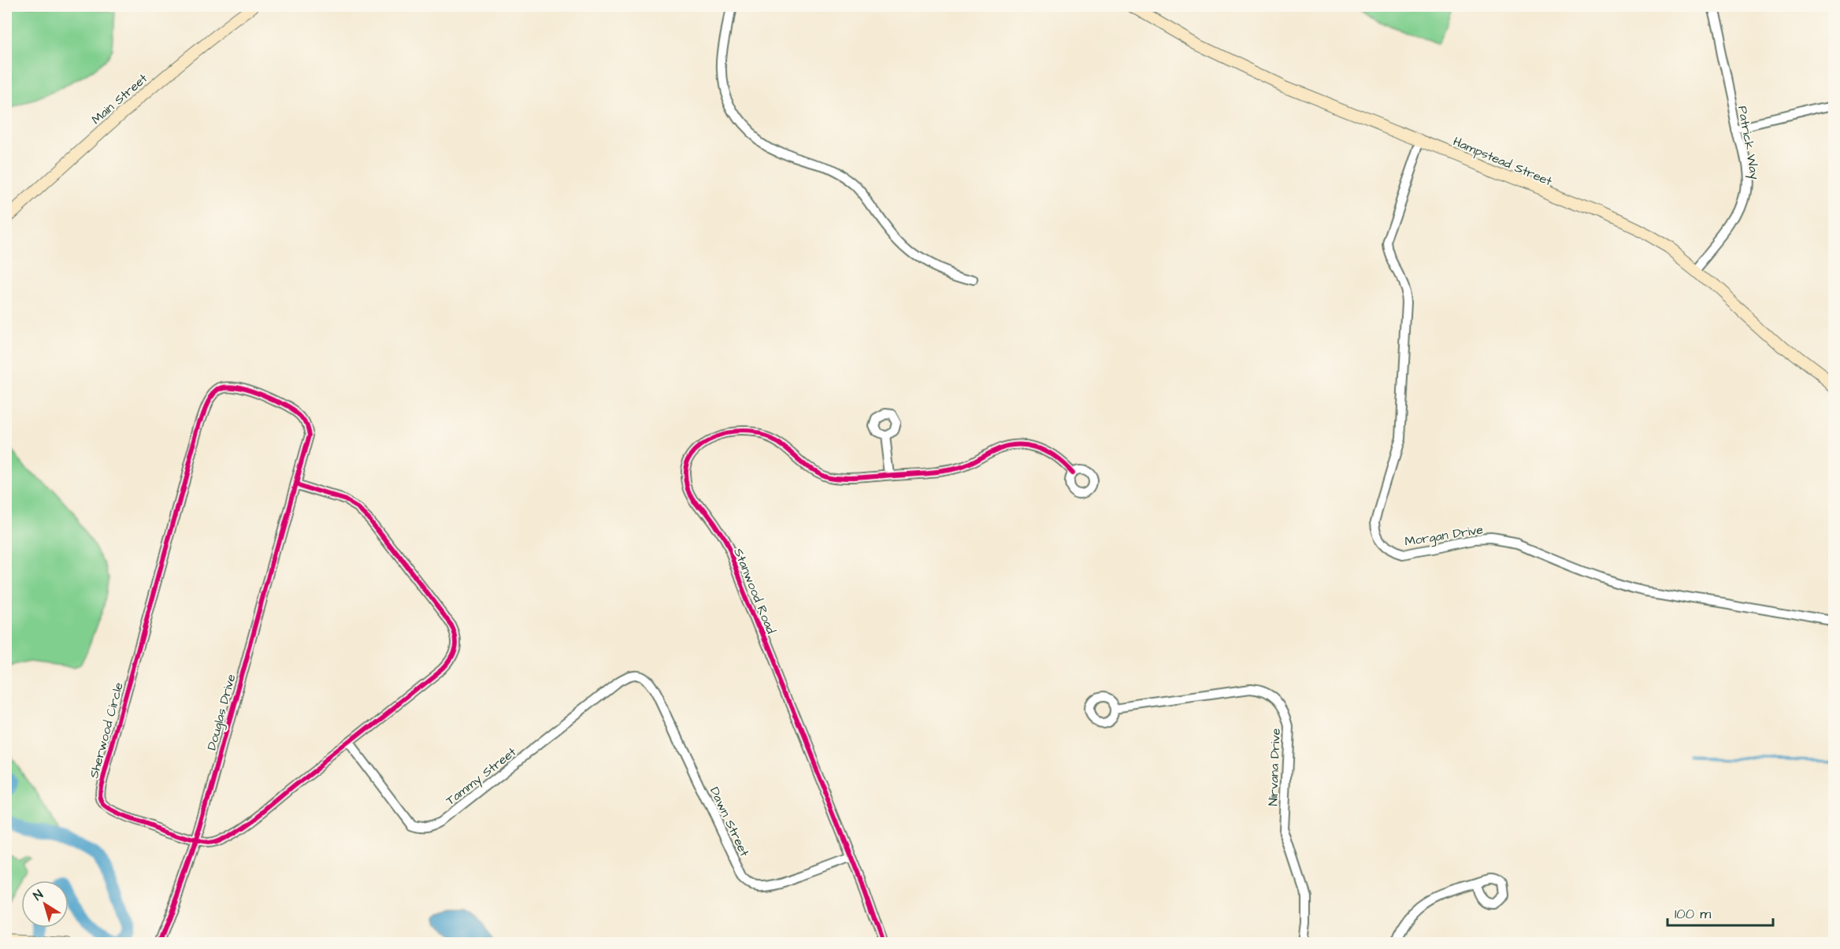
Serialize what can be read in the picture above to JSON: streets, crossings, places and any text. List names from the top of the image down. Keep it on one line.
{"streets":{"main road":["Main Street","Hampstead Street"],"street":["Patrick Way","Morgan Drive","Stanwood Road","Douglas Drive","Sherwood Circle","Nirvana Drive","Tammy Street","Dawn Street"]},"crossings":[["Patrick Way","Hampstead Street"],["Hampstead Street","Morgan Drive"],["Stanwood Road","Dawn Street"],["Douglas Drive","Sherwood Circle"],["Sherwood Circle","Tammy Street"],["Tammy Street","Dawn Street"]],"scale_bar":"100 m","north":"top left"}
